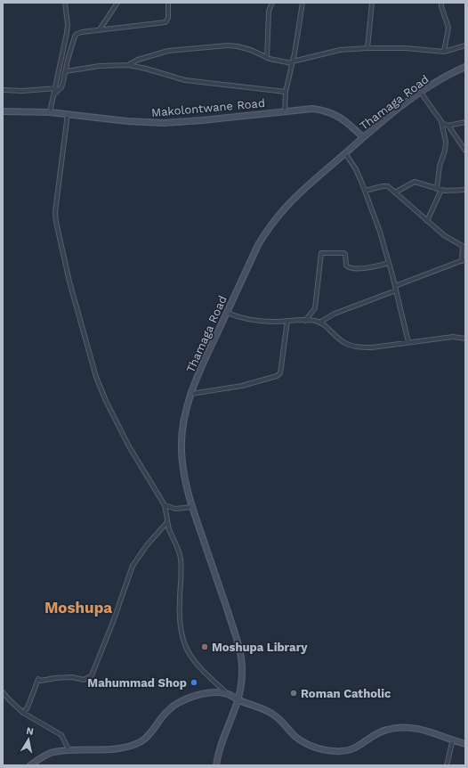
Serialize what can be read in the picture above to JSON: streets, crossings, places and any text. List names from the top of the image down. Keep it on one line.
{"streets":{"main road":["Thamaga Road","Makolontwane Road"]},"crossings":[["Thamaga Road","Makolontwane Road"]],"districts":["Moshupa"],"places":["Moshupa Library","Mahummad Shop","Roman Catholic"],"north":"top"}
